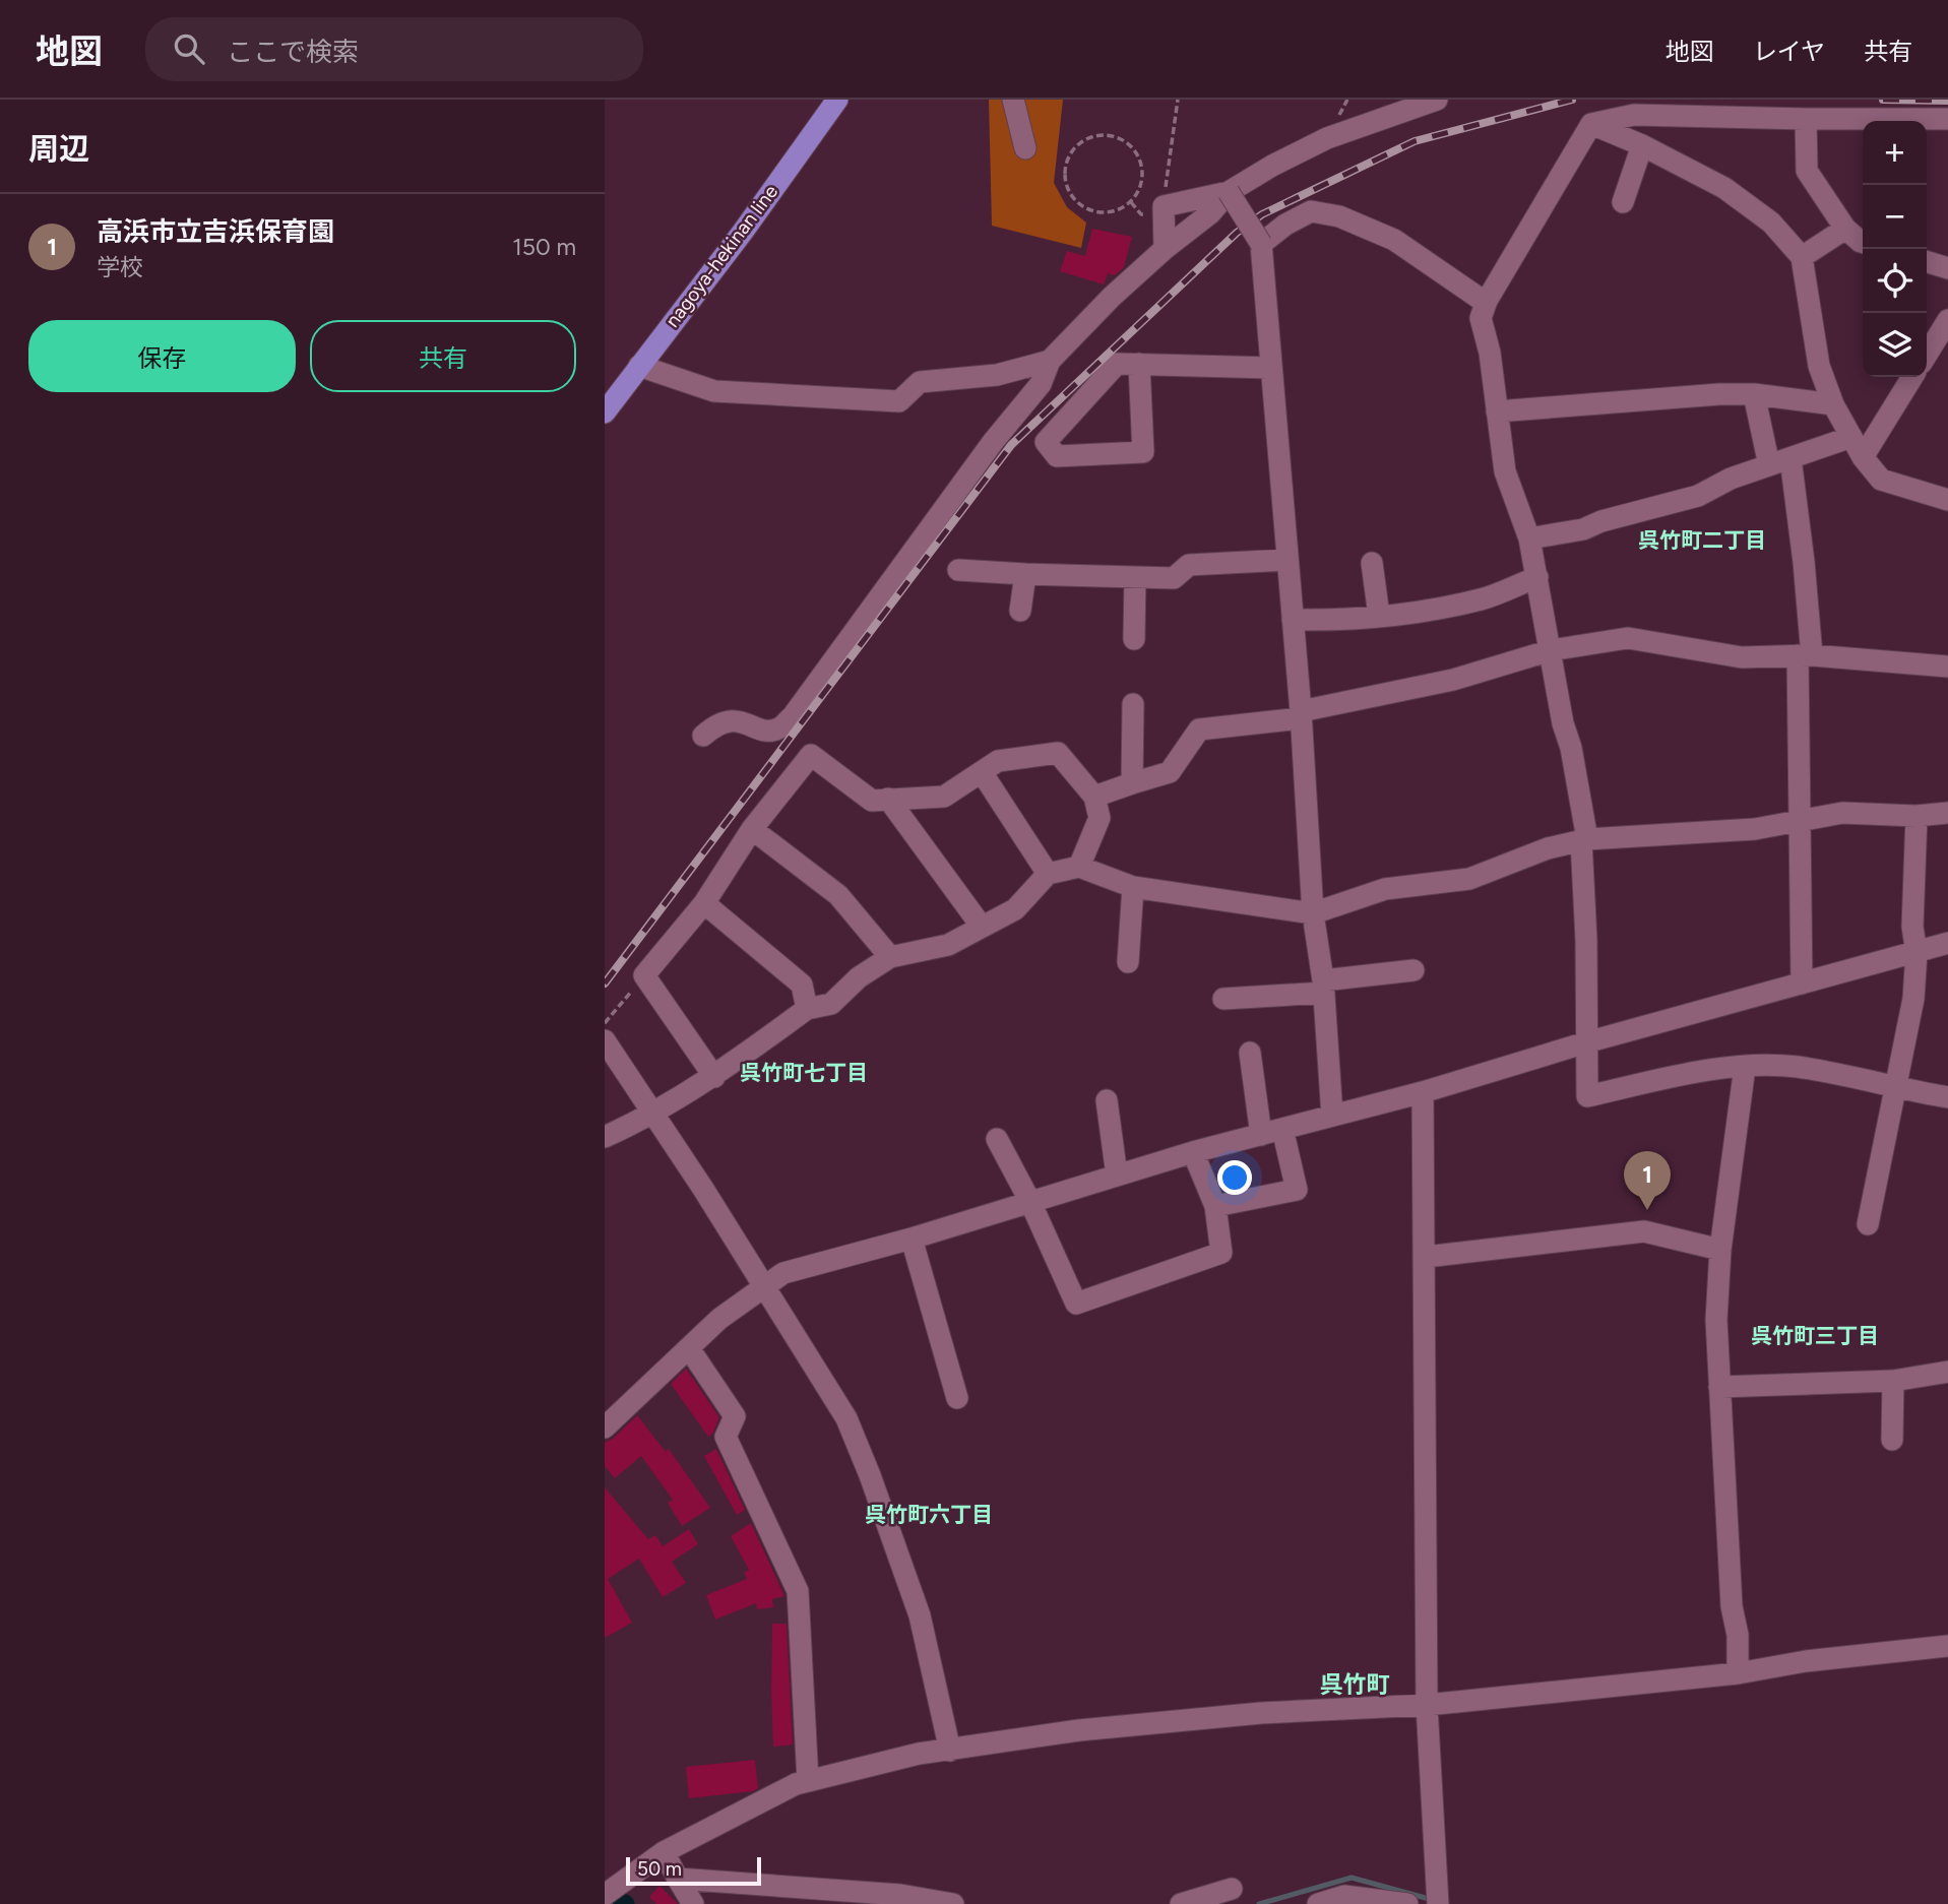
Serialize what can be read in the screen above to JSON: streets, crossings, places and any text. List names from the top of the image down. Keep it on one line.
{"streets":{"main road":["nagoya-hekinan line"]},"districts":["呉竹町二丁目","呉竹町七丁目","呉竹町三丁目","呉竹町六丁目","呉竹町"],"scale_bar":"50 m","page":{"header":"地図","search":"ここで検索","nav":["地図","レイヤ","共有"],"heading":"周辺","map_buttons":["+","−"],"list":[{"mark":"1","name":"高浜市立吉浜保育園","note":"学校","value":"150 m"}],"buttons":["保存","共有"],"pins":"1","scale":"50 m"}}
